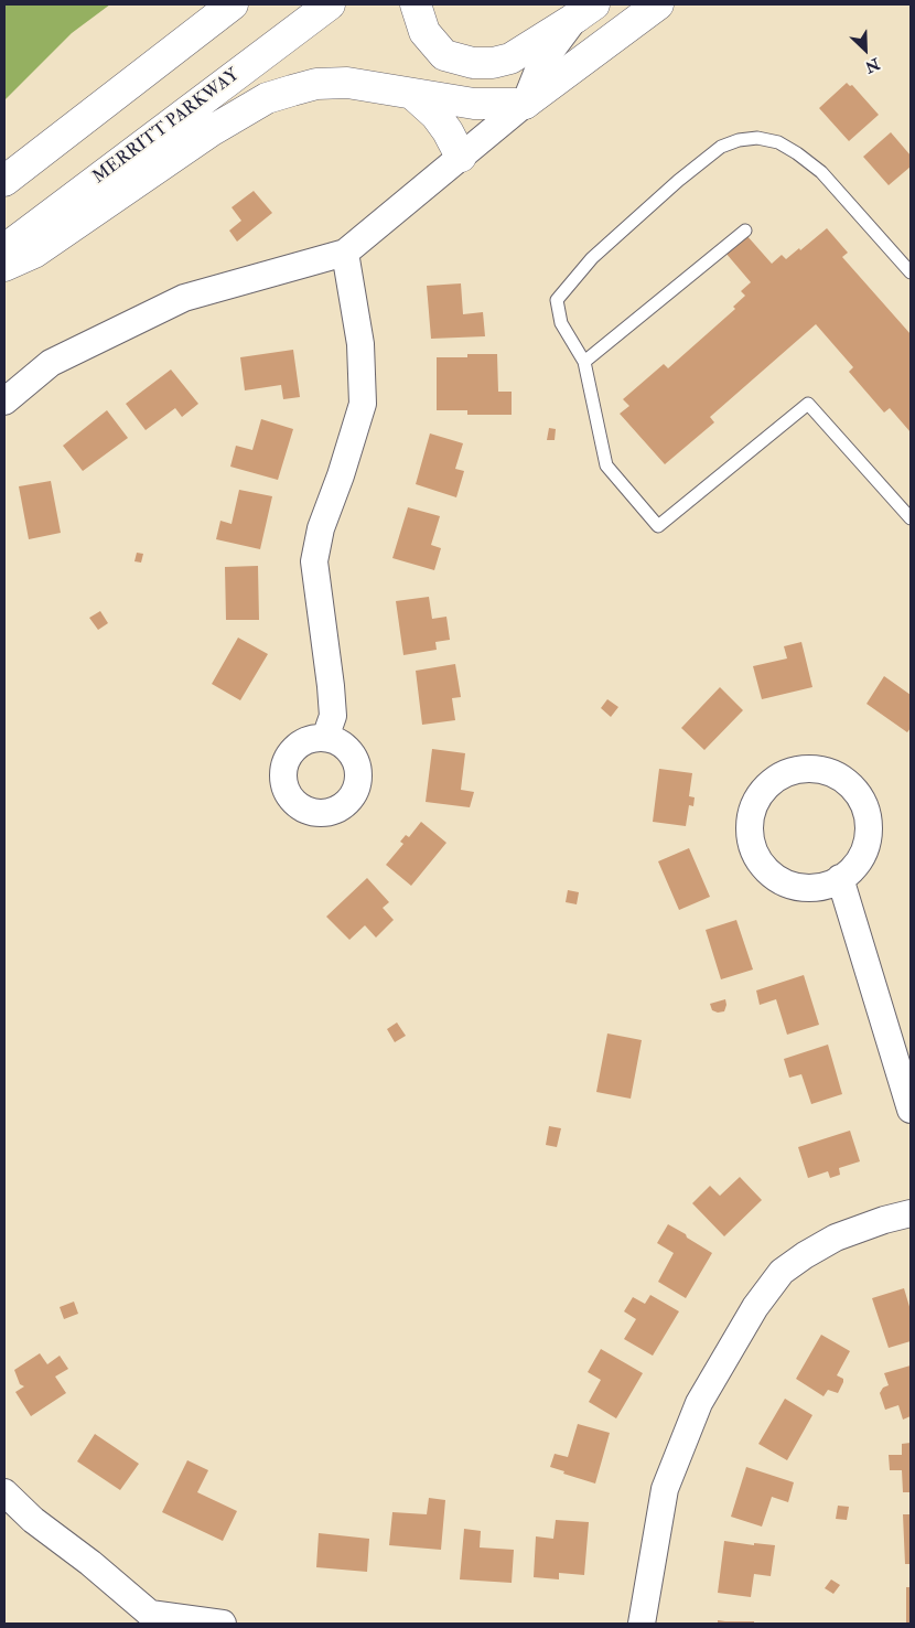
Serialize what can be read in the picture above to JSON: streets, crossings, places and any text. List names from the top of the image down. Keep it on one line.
{"streets":{"main road":["MERRITT PARKWAY"]},"north":"bottom right"}
